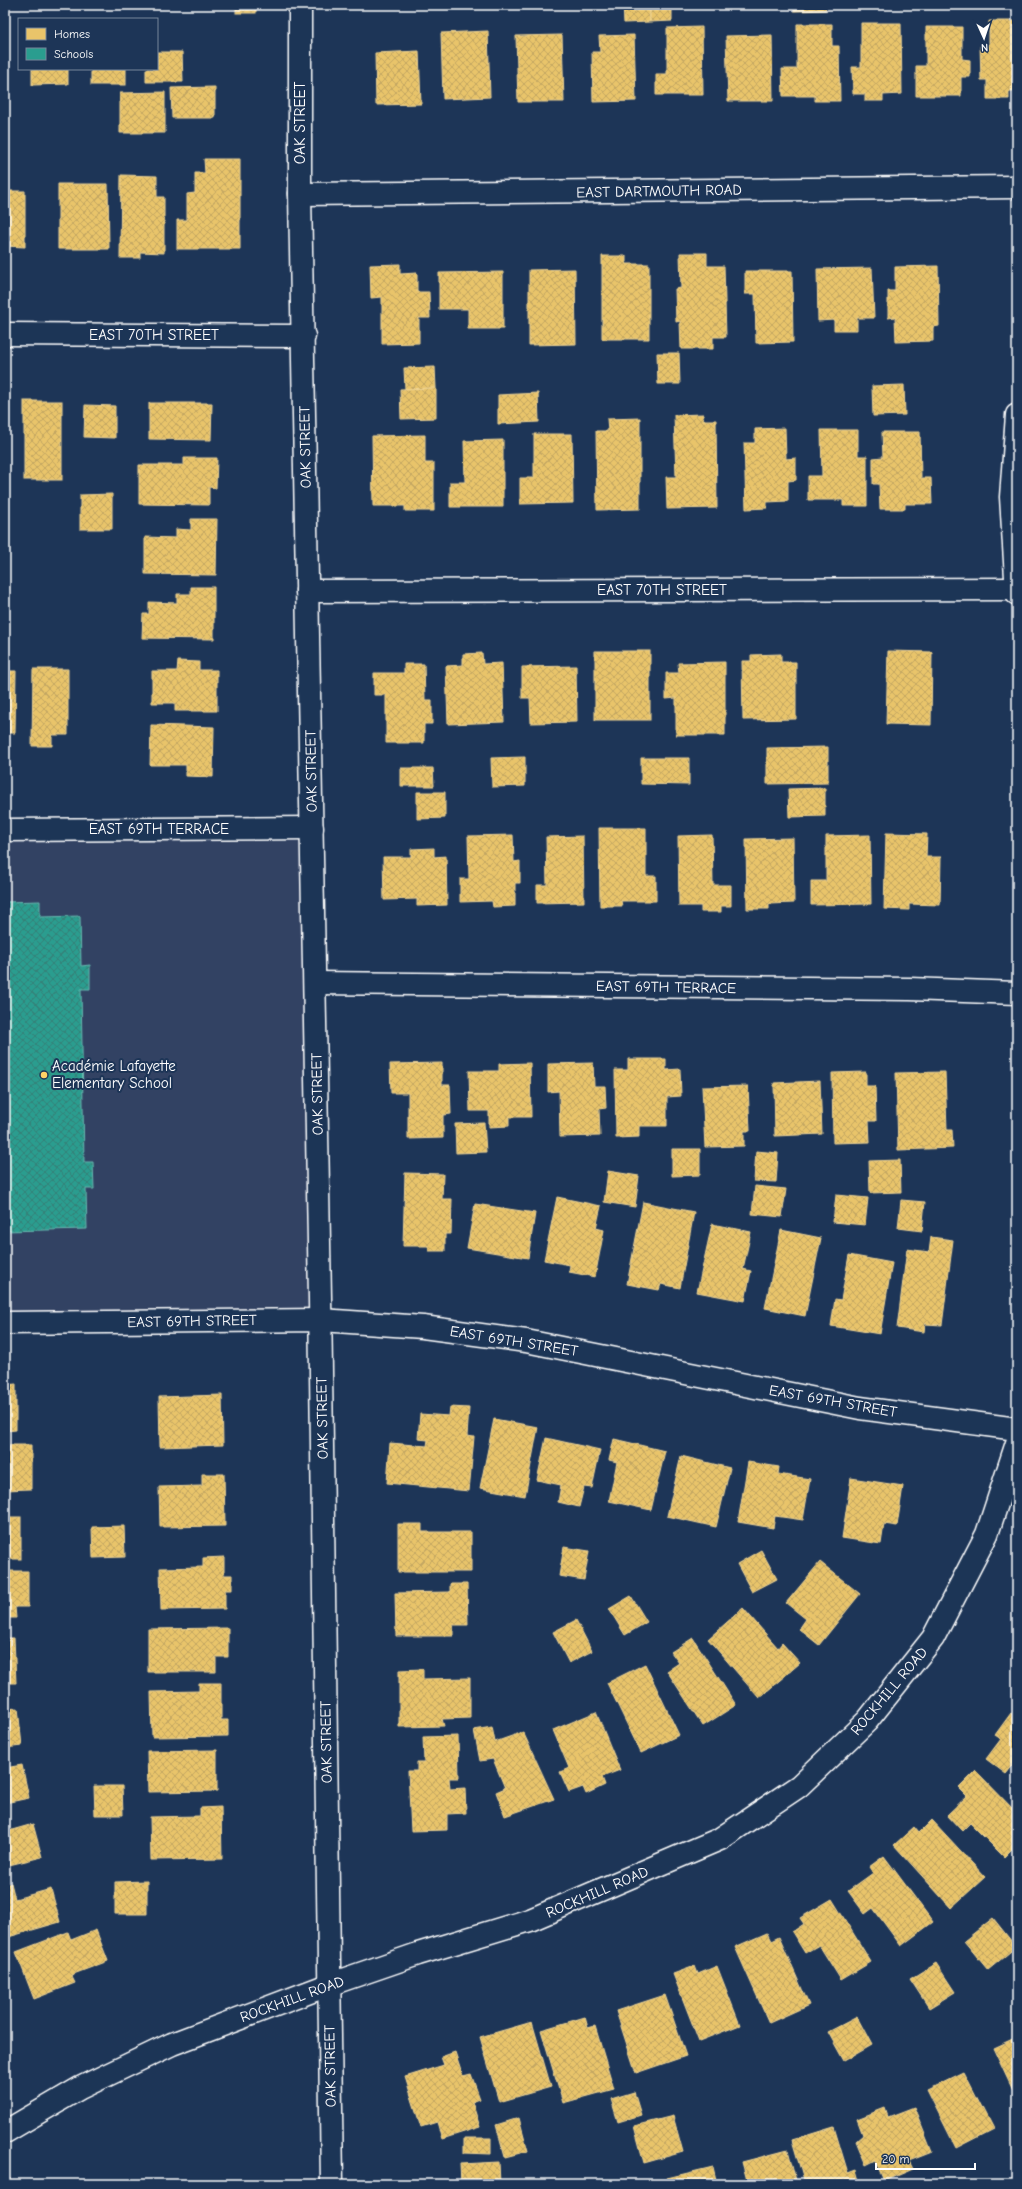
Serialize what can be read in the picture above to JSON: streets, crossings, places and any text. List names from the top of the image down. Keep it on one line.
{"streets":{"street":["OAK STREET","EAST DARTMOUTH ROAD","EAST 70TH STREET","EAST 69TH TERRACE","EAST 69TH STREET","ROCKHILL ROAD"]},"crossings":[["OAK STREET","EAST DARTMOUTH ROAD"],["OAK STREET","EAST 70TH STREET"],["OAK STREET","EAST 69TH TERRACE"],["OAK STREET","EAST 69TH STREET"],["OAK STREET","ROCKHILL ROAD"]],"places":["Académie Lafayette Elementary School"],"legend":["Homes","Schools"],"scale_bar":"20 m","north":"bottom"}
